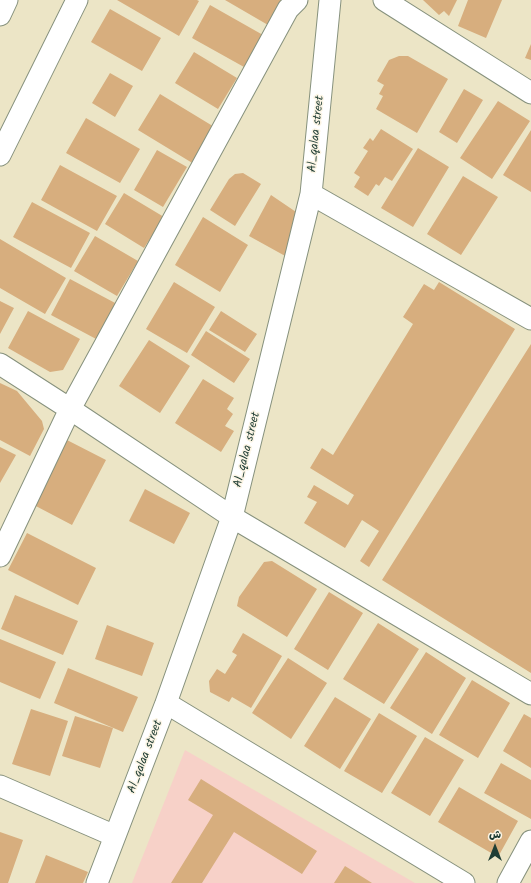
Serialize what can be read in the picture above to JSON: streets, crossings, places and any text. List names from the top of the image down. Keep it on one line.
{"streets":{"street":["Al_qalaa street"]},"north":"top"}
